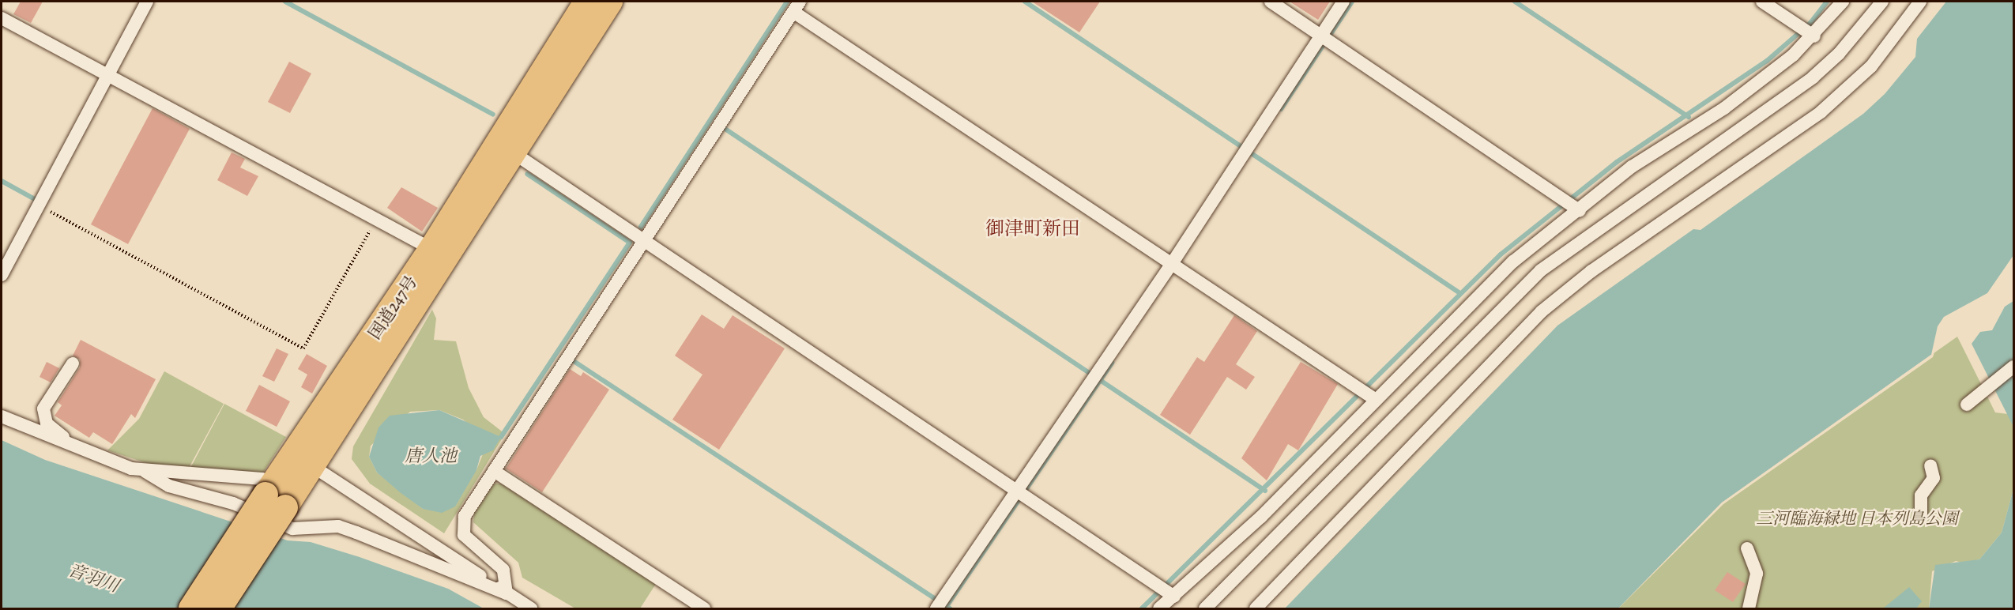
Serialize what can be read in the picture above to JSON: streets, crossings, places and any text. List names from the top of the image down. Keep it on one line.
{"streets":{"highway":["国道247号"]},"districts":["御津町新田"],"water":["唐人池","音羽川"],"parks":["三河臨海緑地 日本列島公園"]}
